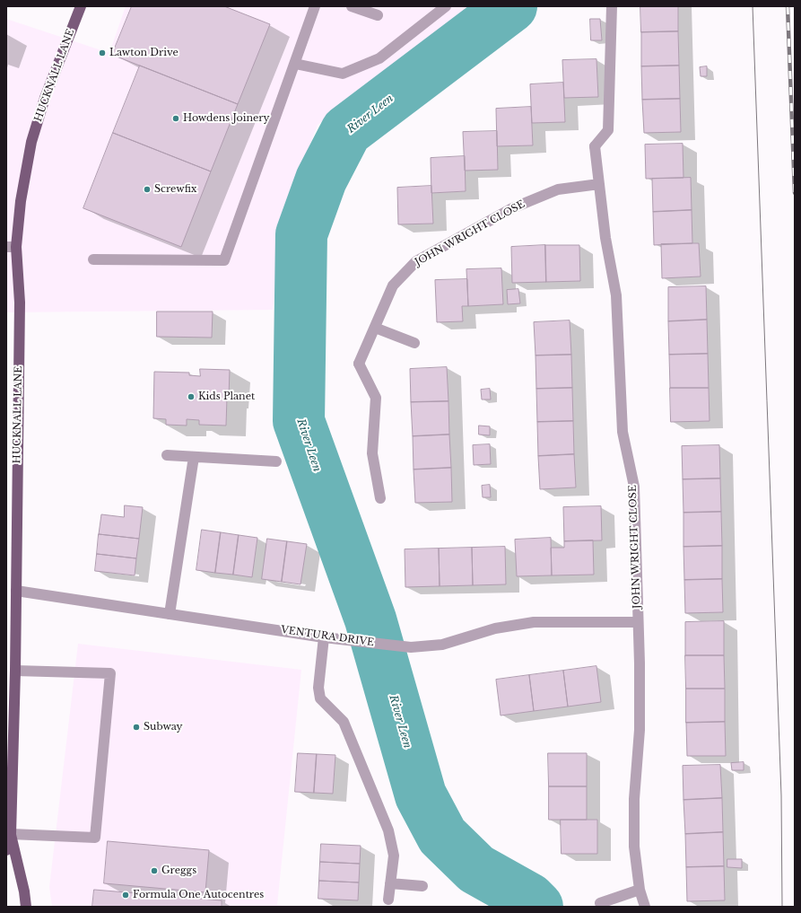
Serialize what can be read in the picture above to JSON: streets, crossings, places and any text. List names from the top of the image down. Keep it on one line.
{"streets":{"main road":["HUCKNALL LANE"],"street":["JOHN WRIGHT CLOSE","VENTURA DRIVE"]},"crossings":[["HUCKNALL LANE","VENTURA DRIVE"],["JOHN WRIGHT CLOSE","VENTURA DRIVE"]],"water":["River Leen"],"places":["Lawton Drive","Howdens Joinery","Screwfix","Kids Planet","Subway","Greggs","Formula One Autocentres"]}
